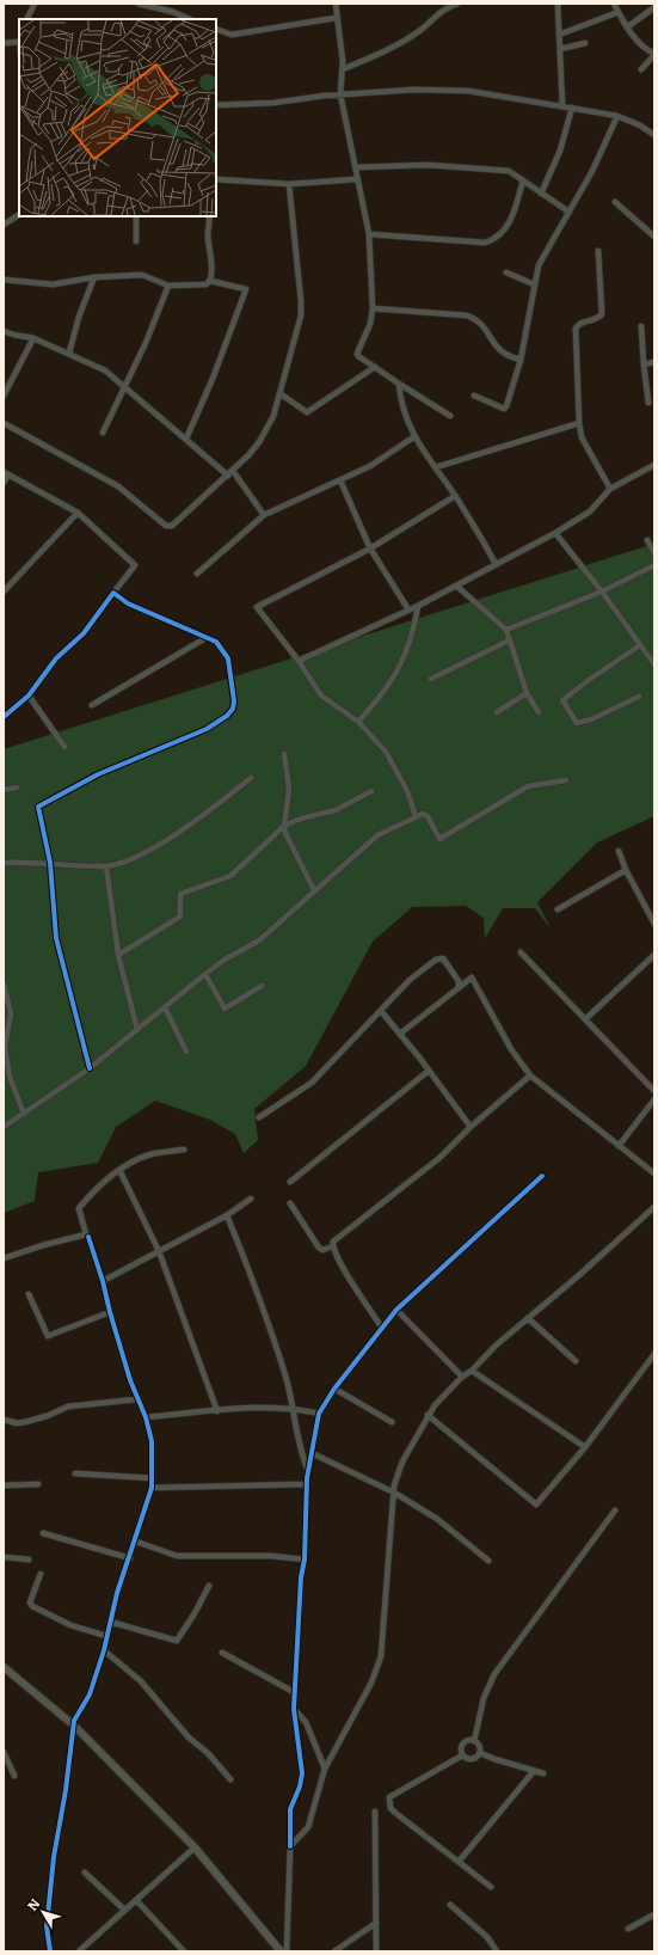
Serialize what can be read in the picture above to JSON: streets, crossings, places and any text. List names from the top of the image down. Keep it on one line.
{"north":"top left"}
